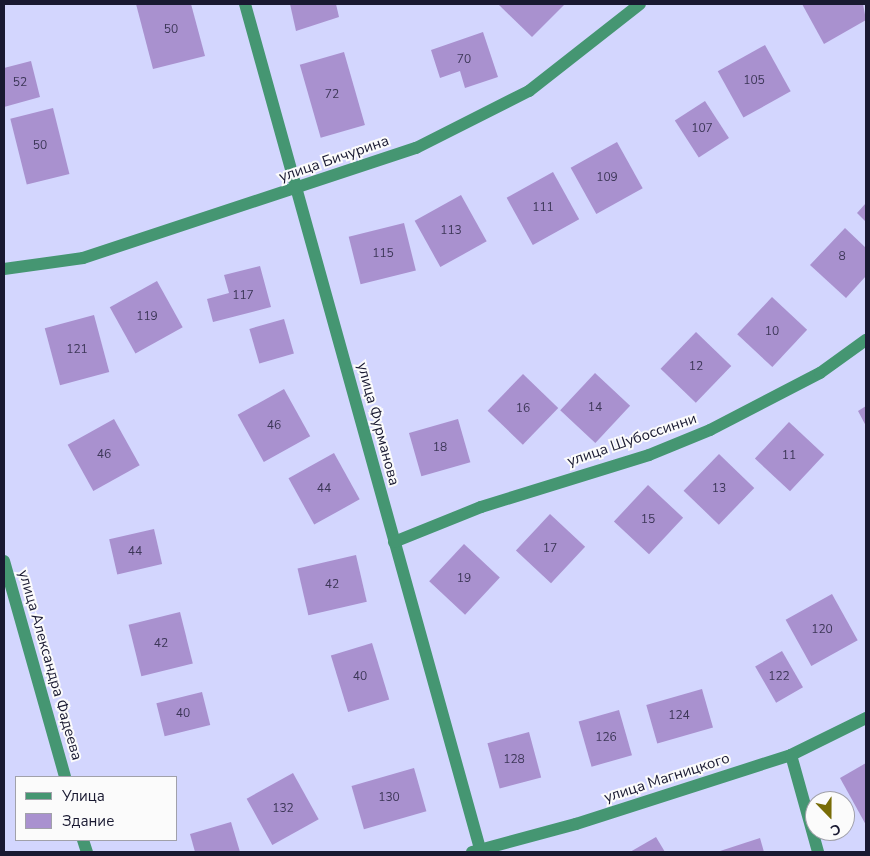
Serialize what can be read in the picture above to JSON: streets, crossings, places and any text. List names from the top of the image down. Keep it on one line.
{"streets":{"street":["улица Бичурина","улица Фурманова","улица Шубоссинни","улица Александра Фадеева","улица Магницкого"]},"crossings":[["улица Бичурина","улица Фурманова"],["улица Фурманова","улица Шубоссинни"],["улица Фурманова","улица Магницкого"]],"house_numbers":["50","70","105","52","72","107","50","109","111","113","115","8","117","119","10","121","12","14","16","46","18","46","11","44","13","15","17","44","19","42","120","42","40","122","40","124","126","128","130","132"],"legend":["Улица","Здание"],"north":"bottom"}
